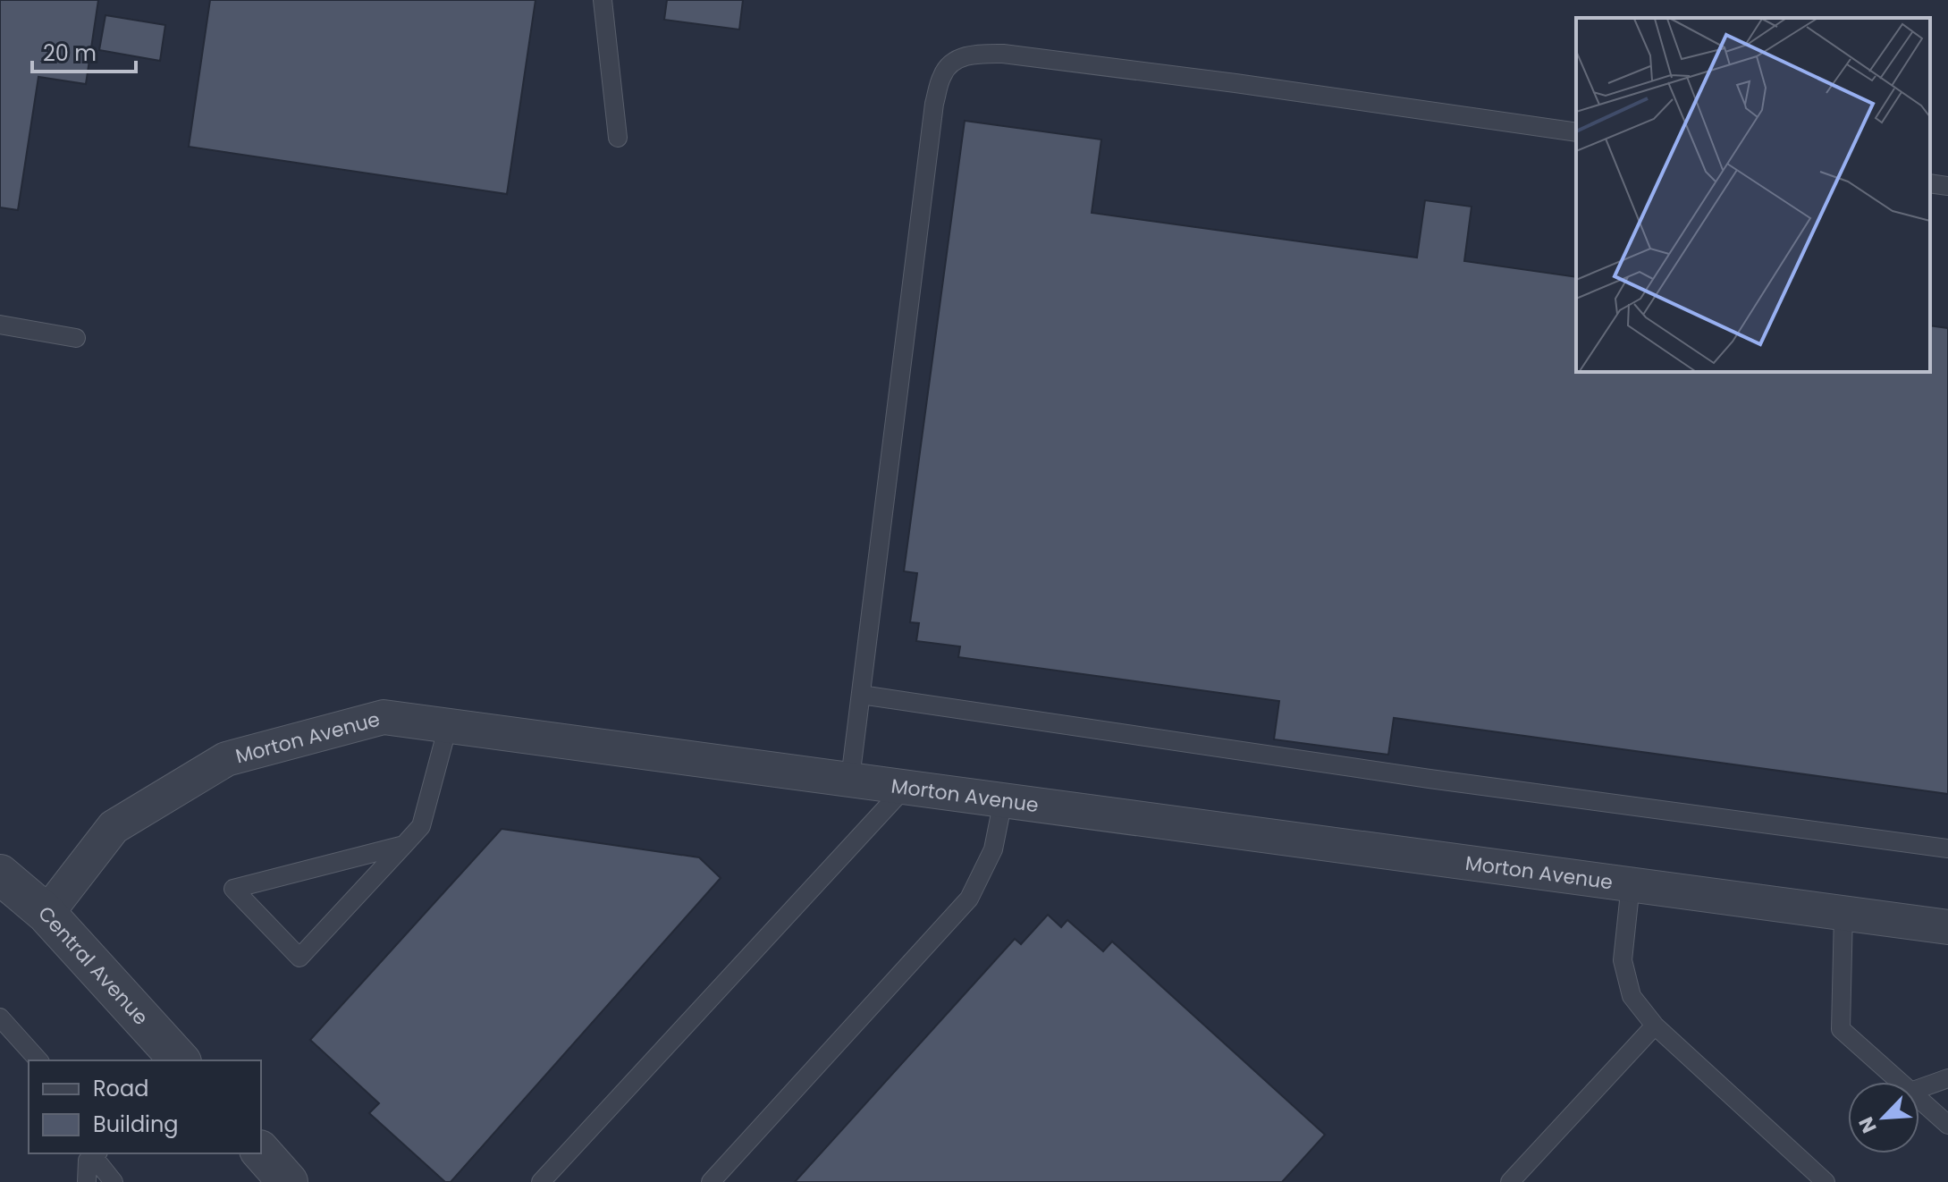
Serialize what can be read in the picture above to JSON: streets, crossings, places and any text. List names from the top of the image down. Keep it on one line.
{"streets":{"street":["Morton Avenue","Central Avenue"]},"crossings":[["Morton Avenue","Central Avenue"]],"legend":["Road","Building"],"scale_bar":"20 m","north":"bottom left"}
